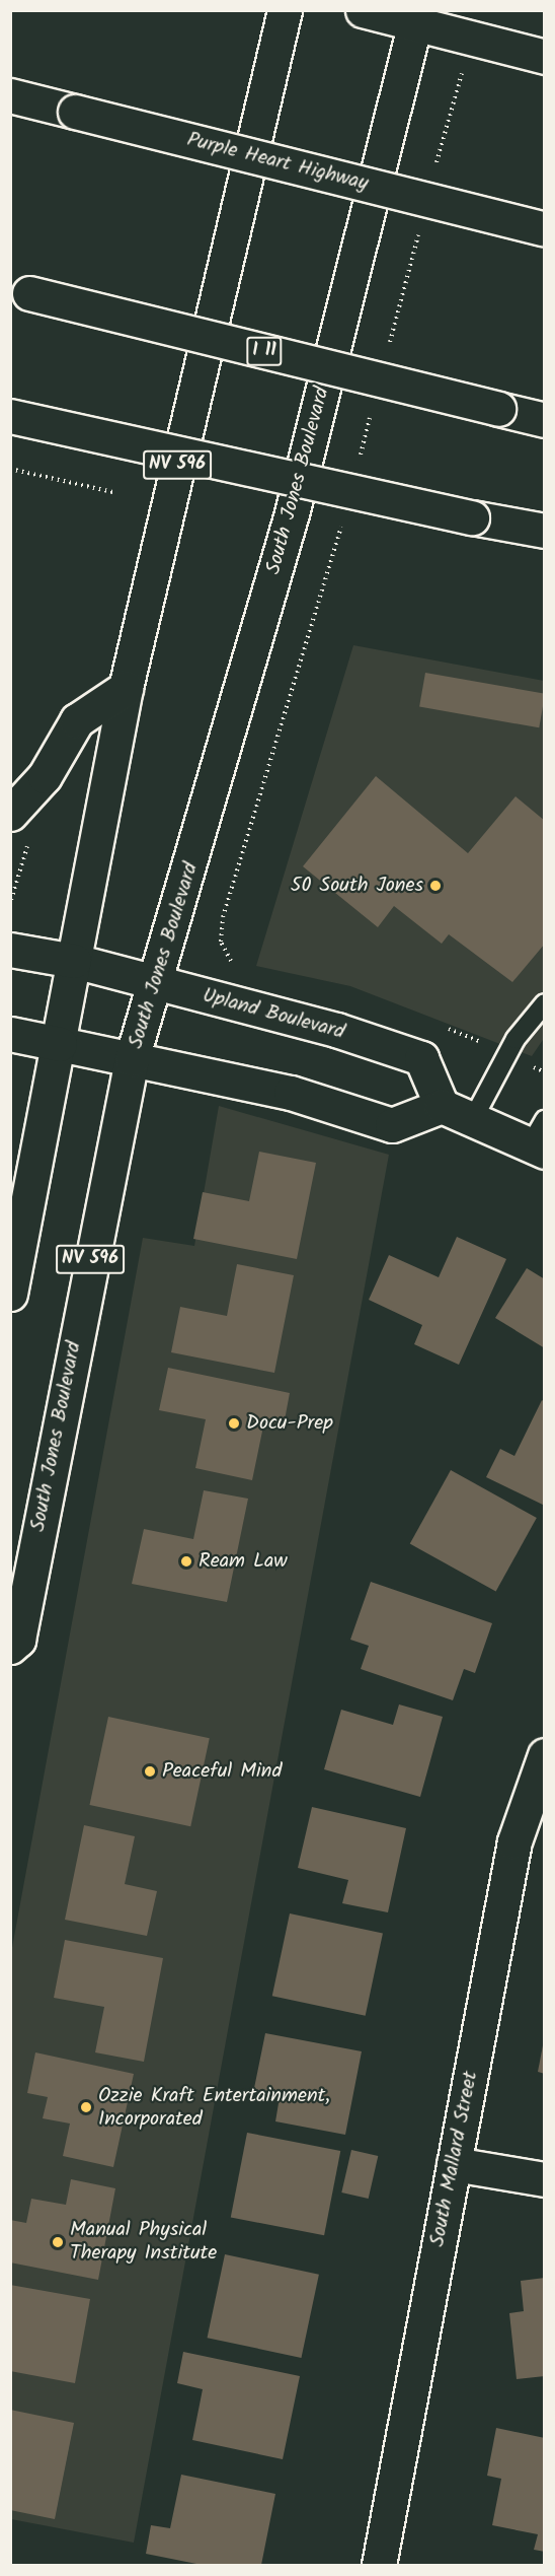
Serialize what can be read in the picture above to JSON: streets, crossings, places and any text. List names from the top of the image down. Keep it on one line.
{"streets":{"main road":["Purple Heart Highway","I 11","NV 596","South Jones Boulevard","Upland Boulevard","South Mallard Street"]},"crossings":[["NV 596","Upland Boulevard"],["South Jones Boulevard","Upland Boulevard"]],"places":["50 South Jones","Docu-Prep","Ream Law","Peaceful Mind","Ozzie Kraft Entertainment, Incorporated","Manual Physical Therapy Institute"]}
